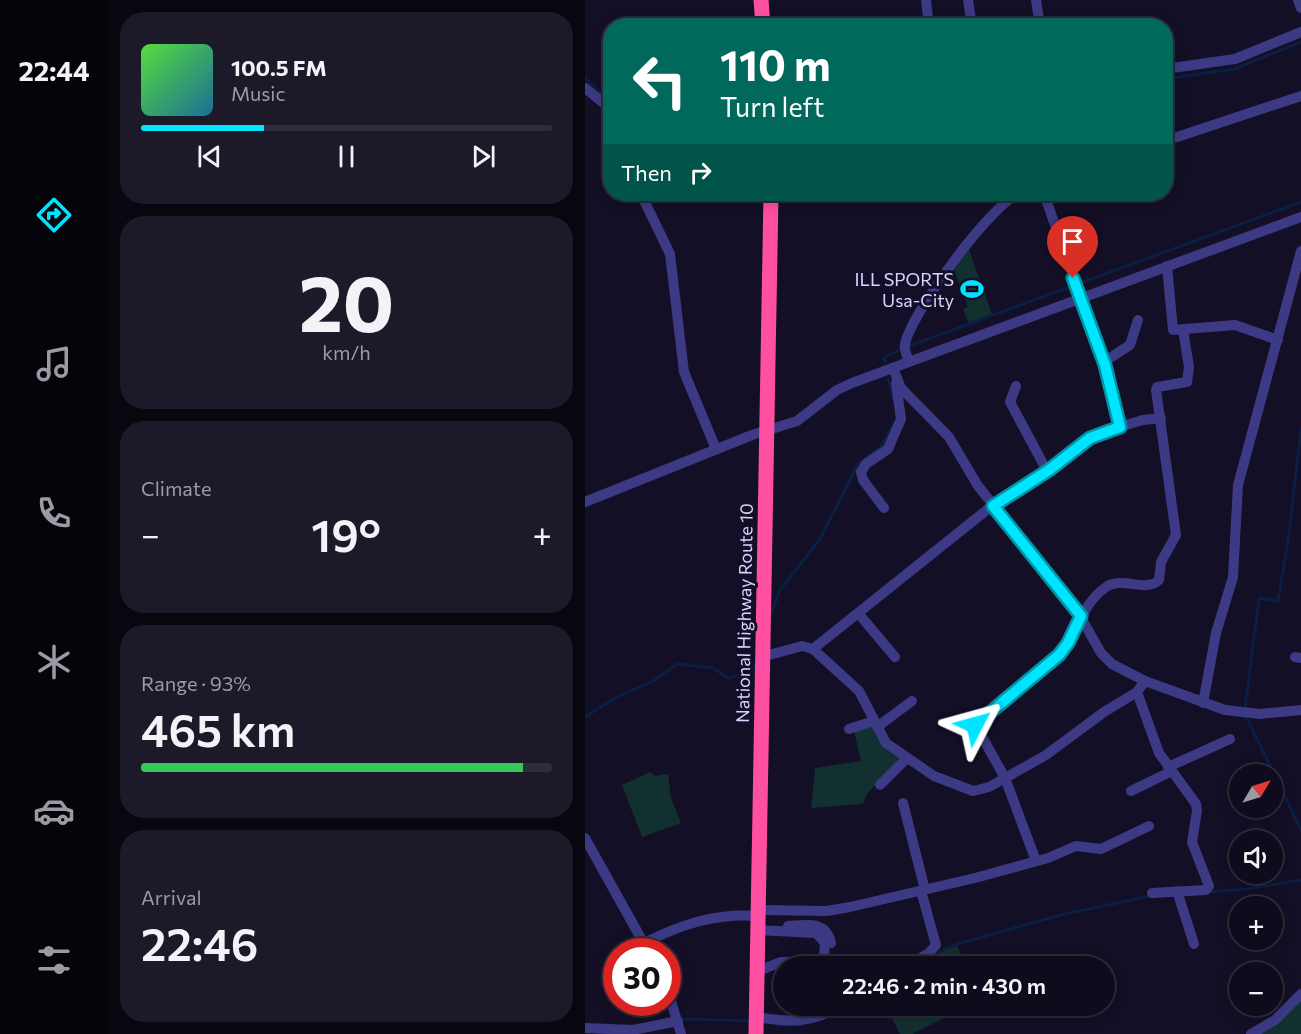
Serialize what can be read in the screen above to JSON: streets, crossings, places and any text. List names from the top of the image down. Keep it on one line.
{"streets":{"highway":["National Highway Route 10"]},"places":{"sports":["ILL SPORTS Usa-City"]},"north":"top right","page":{"tabs":"22:44","turn":["110 m","Turn left"],"song":["100.5 FM","Music"],"then":"Then","tile":[["20","km/h"],"Climate",["Range · 93%","465 km"],["Arrival","22:46"]],"heat":["−","19°","+"],"map_buttons":["+","−"],"limit":"30","trip":"22:46 · 2 min · 430 m"}}
